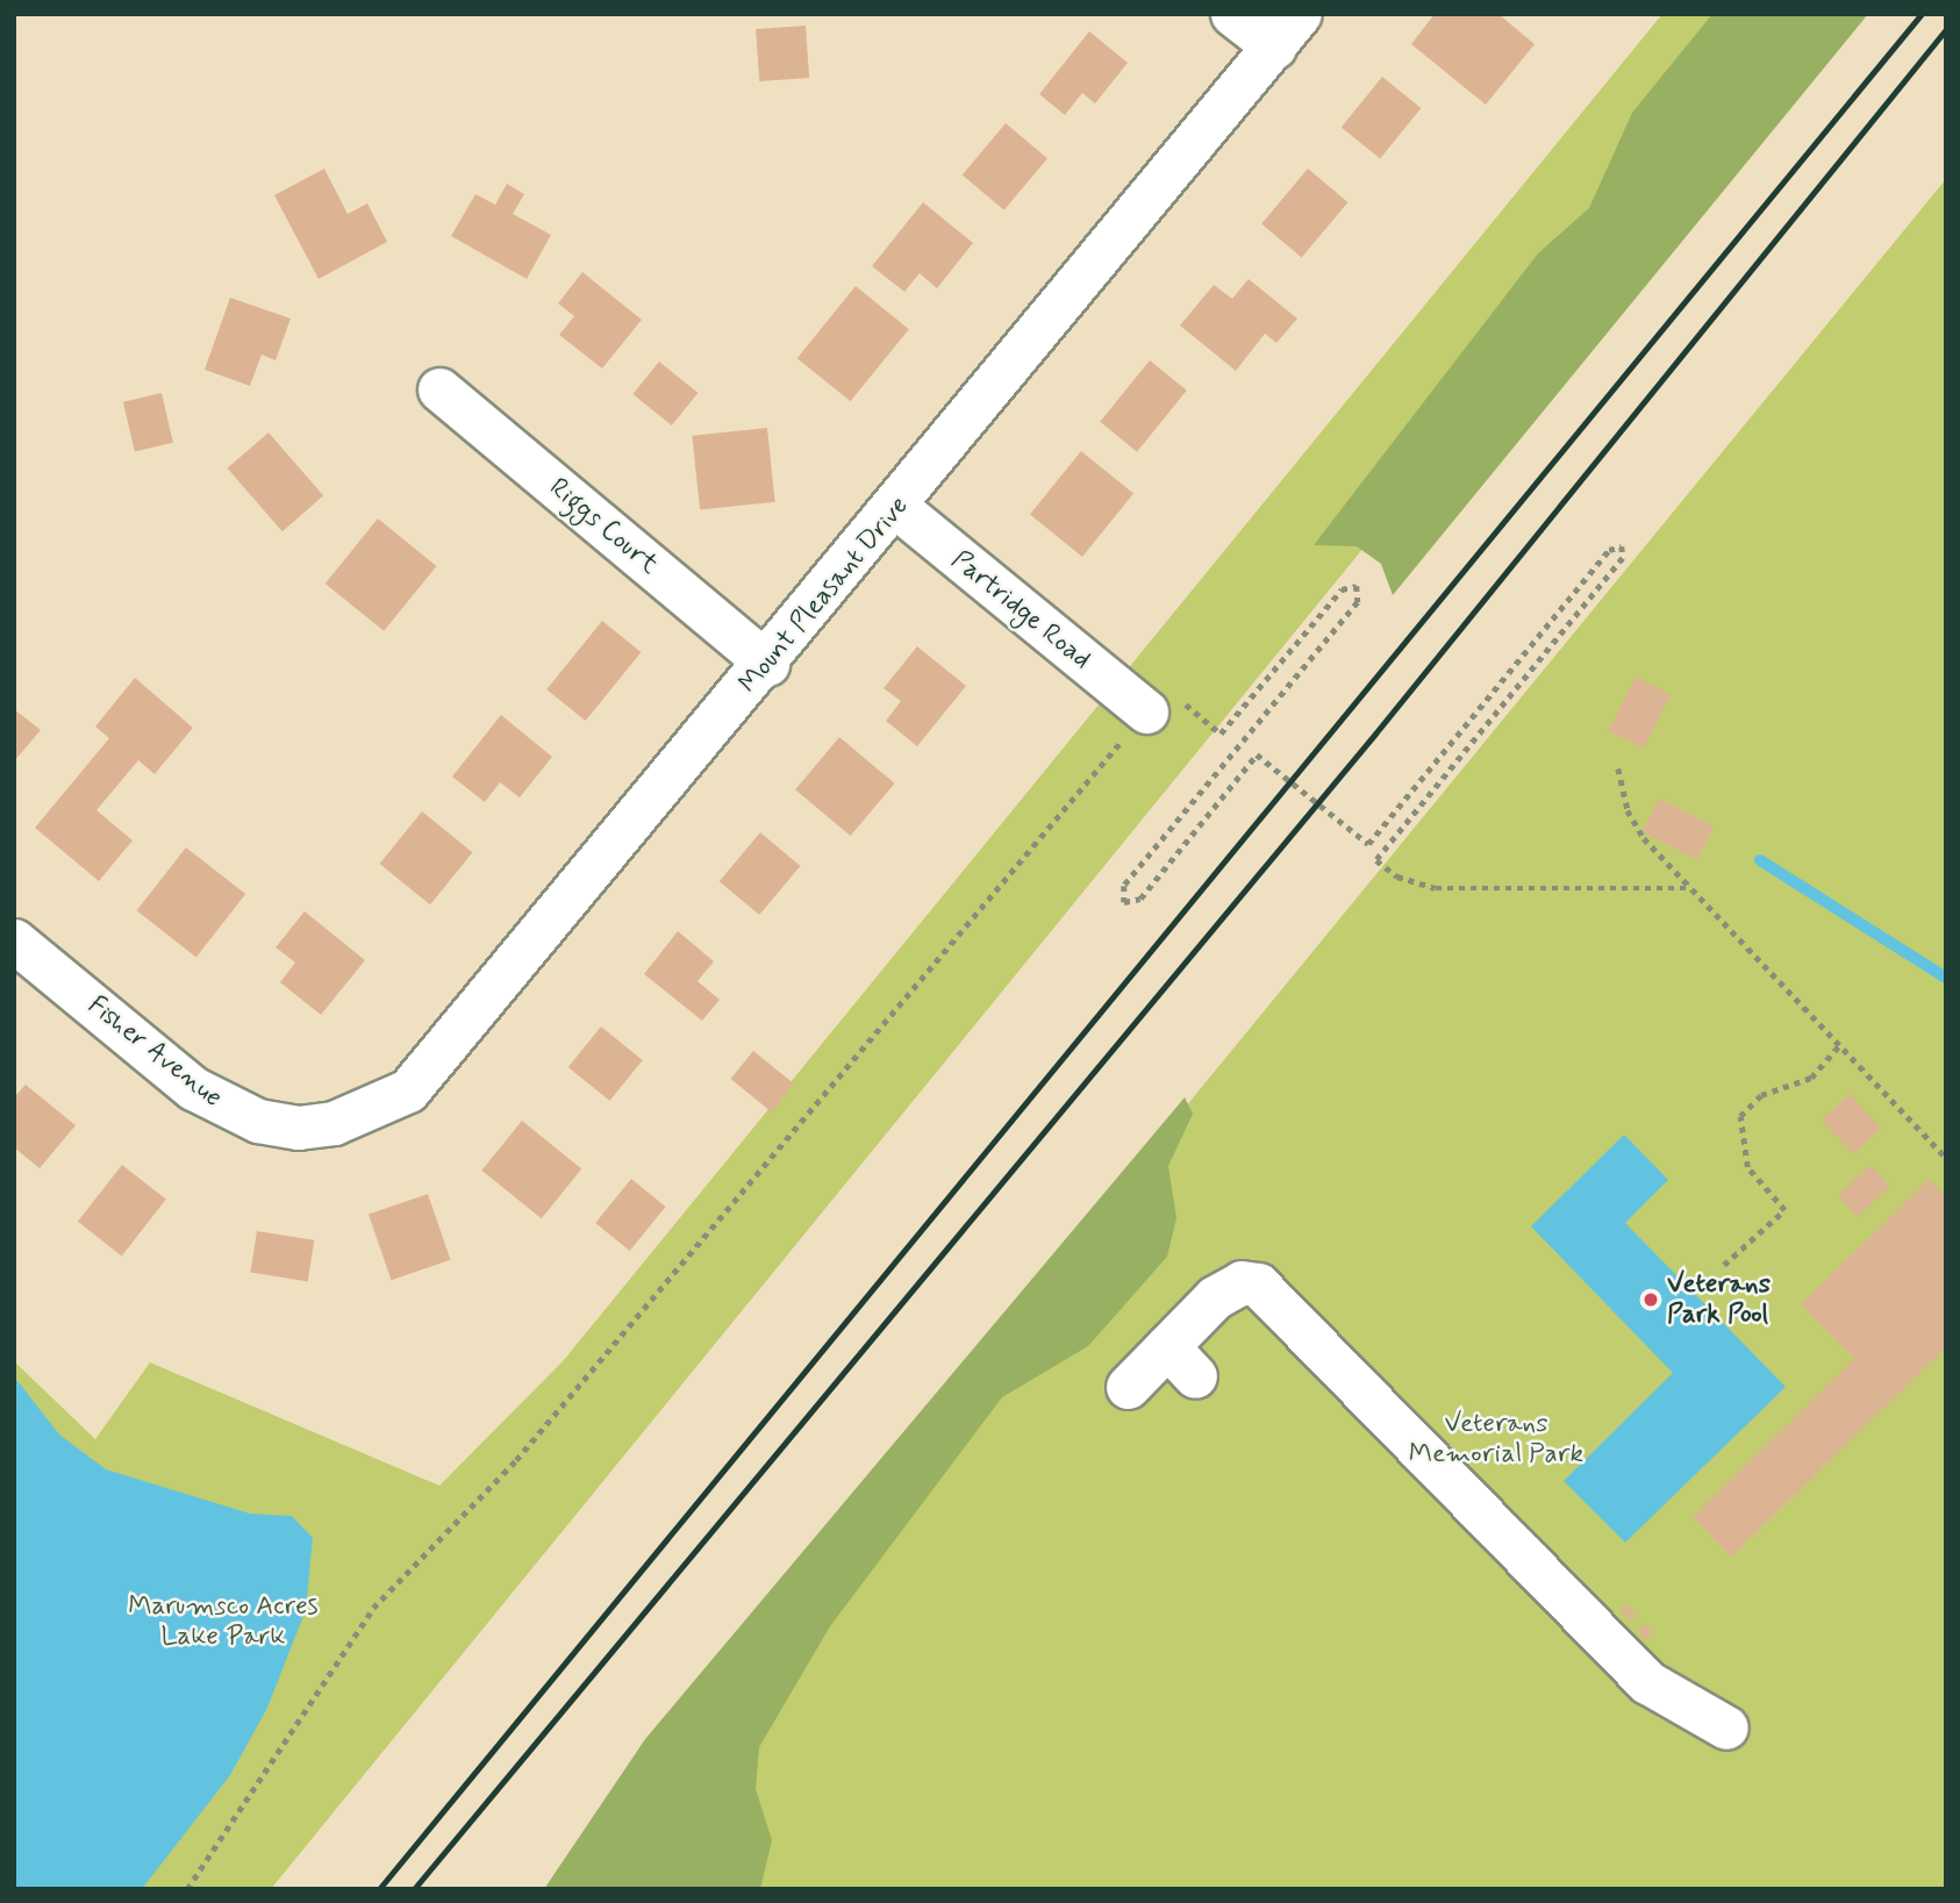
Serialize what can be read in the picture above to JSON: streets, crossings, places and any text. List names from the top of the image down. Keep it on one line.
{"streets":{"street":["Riggs Court","Mount Pleasant Drive","Partridge Road","Fisher Avenue"]},"crossings":[["Riggs Court","Mount Pleasant Drive"],["Mount Pleasant Drive","Partridge Road"],["Mount Pleasant Drive","Fisher Avenue"]],"parks":["Veterans Memorial Park","Marumsco Acres Lake Park"],"places":["Veterans Park Pool"]}
